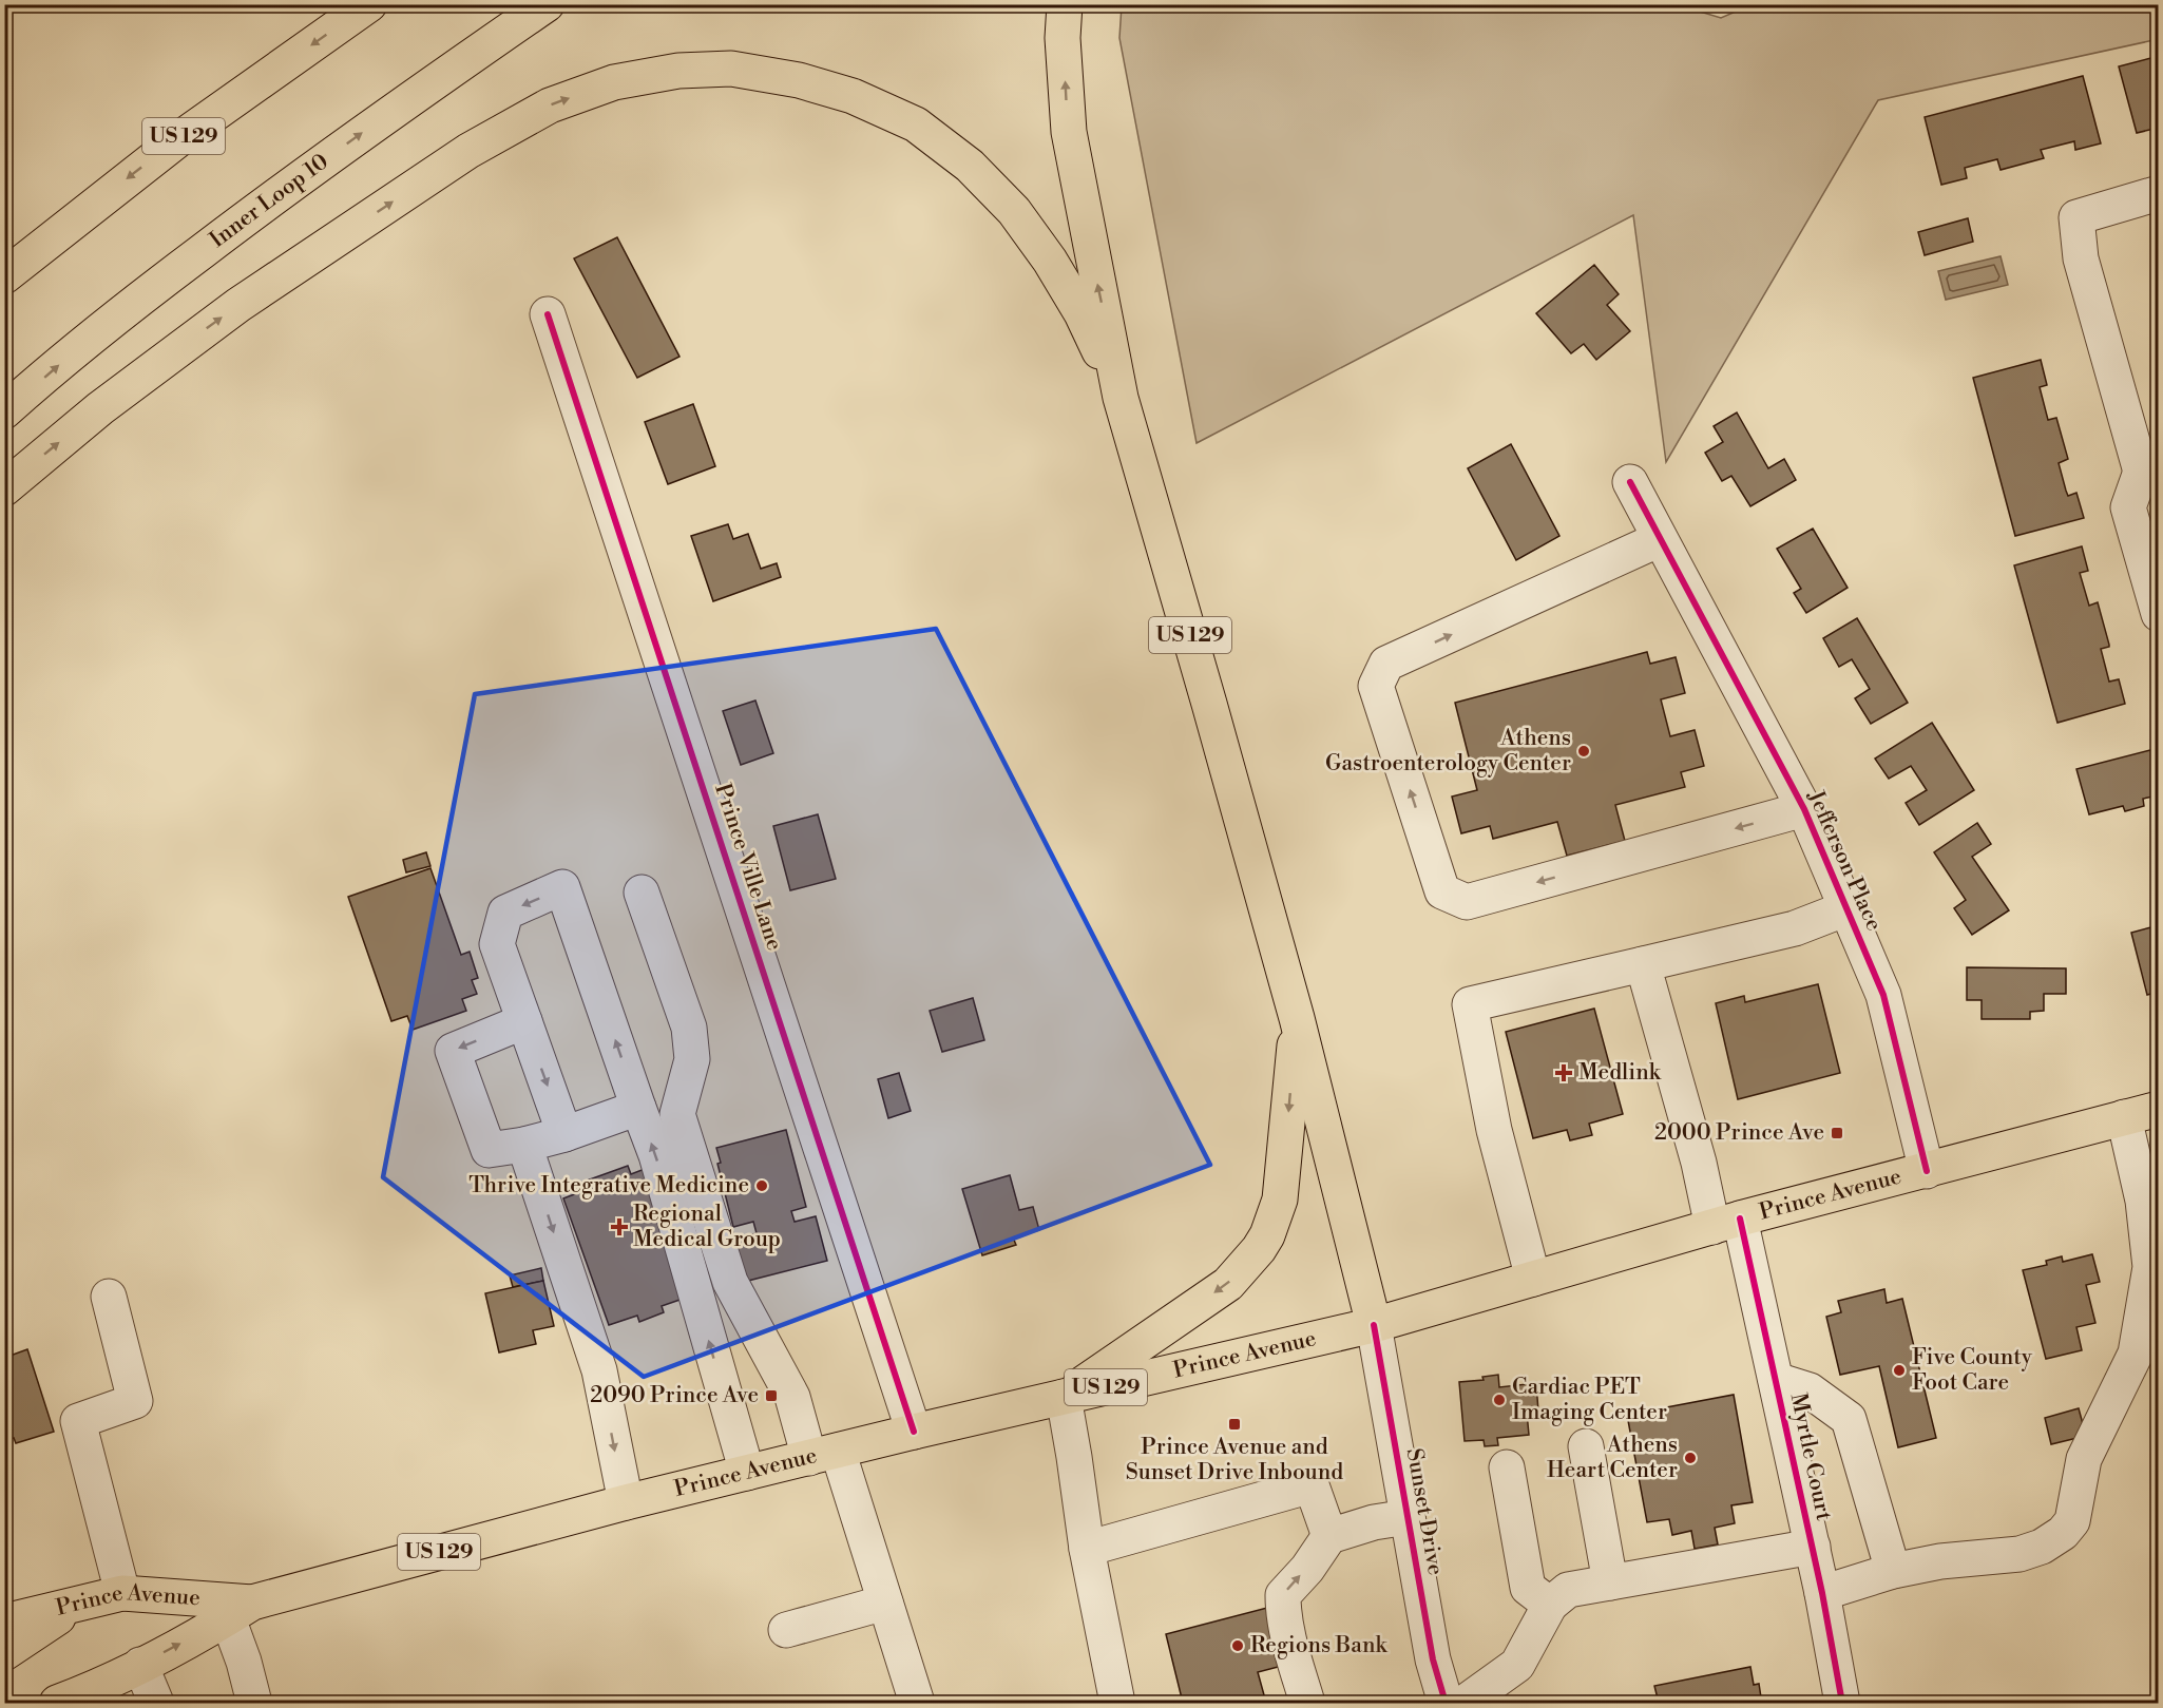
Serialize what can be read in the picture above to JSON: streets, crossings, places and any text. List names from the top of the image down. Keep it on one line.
{"streets":{"main road":["US 129","Inner Loop 10","Prince Avenue"],"street":["Jefferson Place","Prince Ville Lane","Myrtle Court","Sunset Drive"]},"crossings":[["US 129","Prince Avenue"],["US 129","Sunset Drive"],["Jefferson Place","Prince Avenue"],["Prince Ville Lane","Prince Avenue"],["Prince Avenue","Myrtle Court"],["Prince Avenue","Sunset Drive"]],"places":{"other":["Athens Gastroenterology Center","Thrive Integrative Medicine","Five County Foot Care","Cardiac PET Imaging Center","Athens Heart Center","Regions Bank"],"health":["Medlink","Regional Medical Group"],"transit":["2000 Prince Ave","2090 Prince Ave","Prince Avenue and Sunset Drive Inbound"]}}
